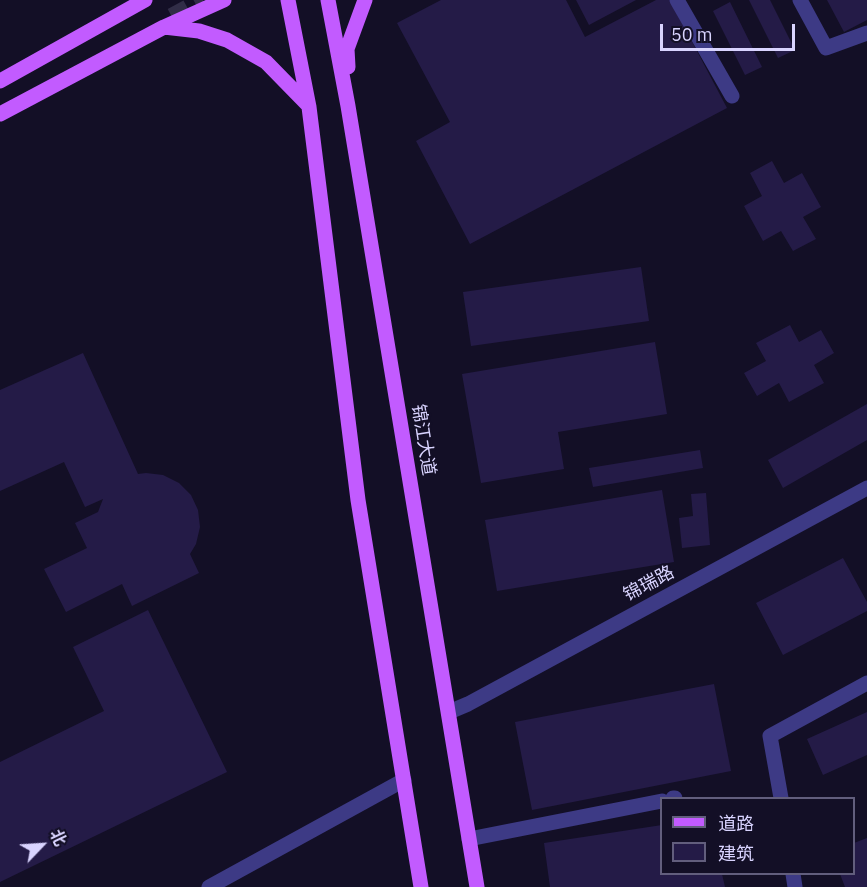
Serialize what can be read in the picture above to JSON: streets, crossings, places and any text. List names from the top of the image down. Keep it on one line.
{"streets":{"main road":["锦江大道"],"street":["锦瑞路"]},"crossings":[["锦江大道","锦瑞路"]],"legend":["道路","建筑"],"scale_bar":"50 m","north":"top right"}
